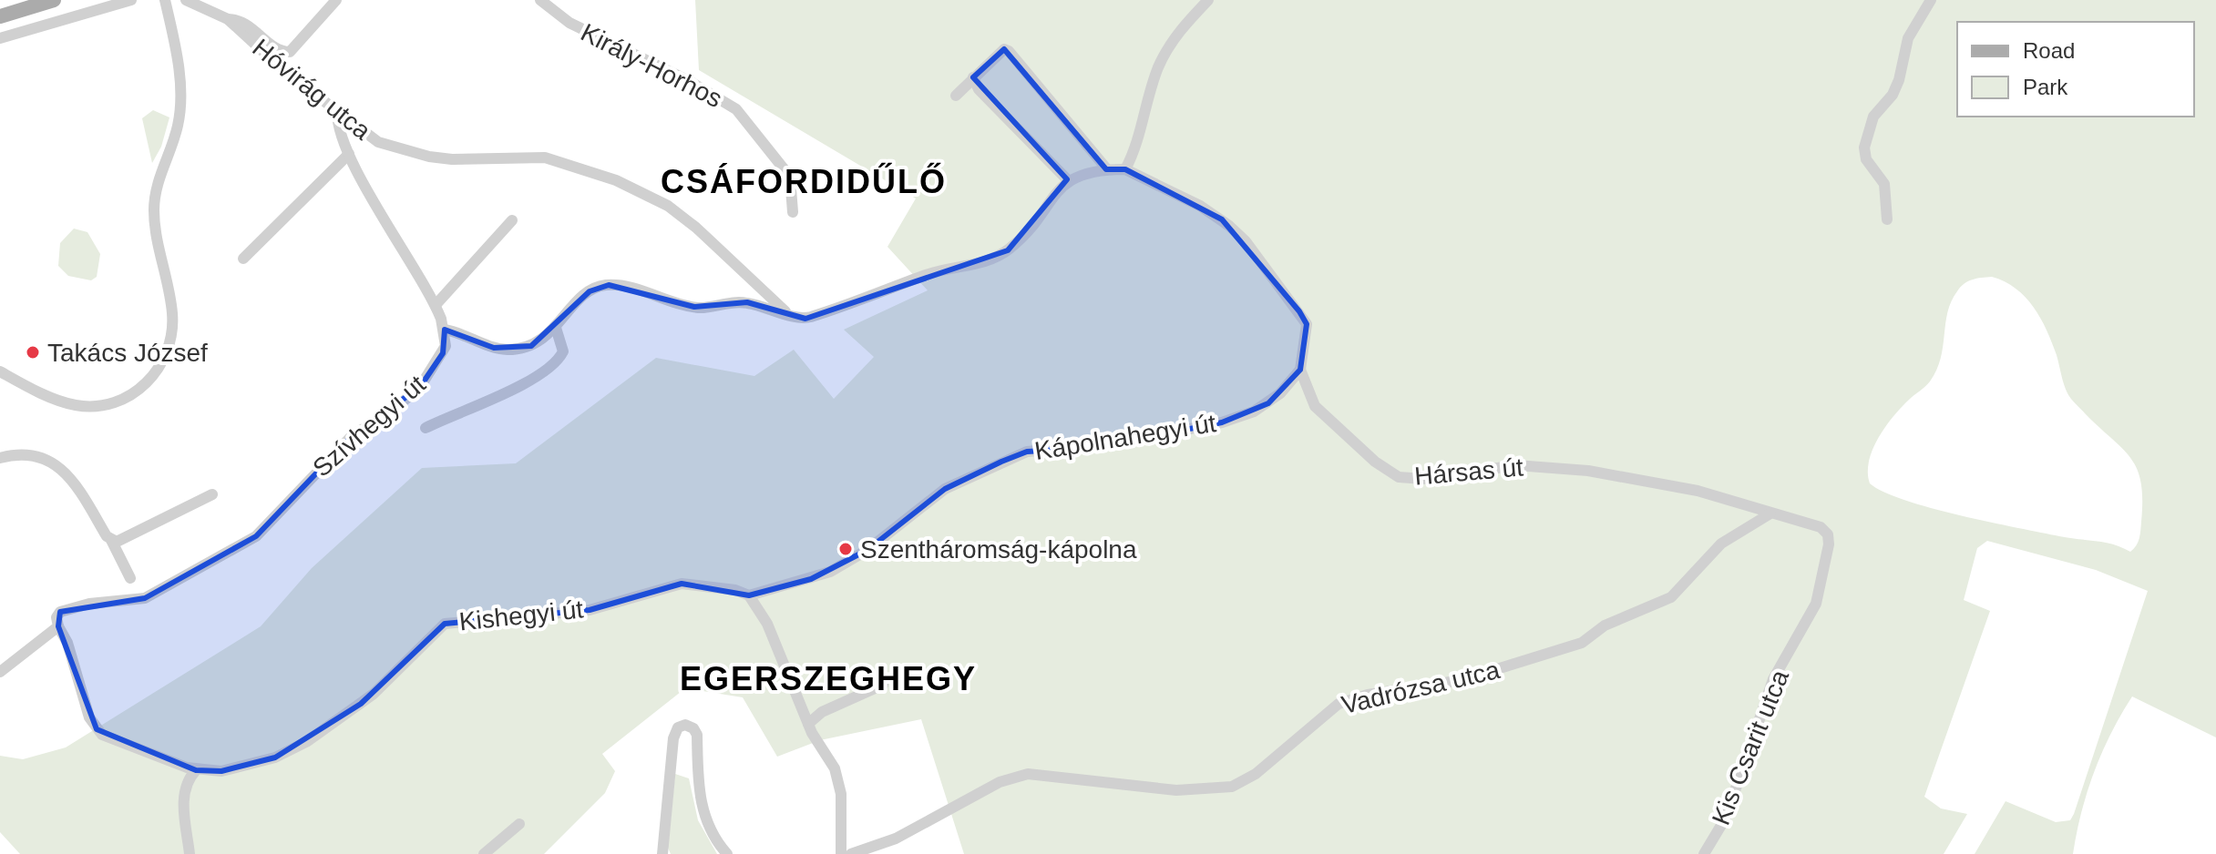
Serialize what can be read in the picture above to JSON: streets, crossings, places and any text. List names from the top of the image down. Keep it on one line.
{"streets":{"street":["Király-Horhos","Hóvirág utca","Szívhegyi út","Kápolnahegyi út","Hársas út","Kishegyi út","Vadrózsa utca","Kis Csarit utca"]},"crossings":[["Szívhegyi út","Kishegyi út"],["Kápolnahegyi út","Hársas út"],["Kápolnahegyi út","Kishegyi út"],["Hársas út","Vadrózsa utca"],["Hársas út","Kis Csarit utca"],["Vadrózsa utca","Kis Csarit utca"]],"districts":["CSÁFORDIDŰLŐ","EGERSZEGHEGY"],"places":["Takács József","Szentháromság-kápolna"],"legend":["Road","Park"]}
